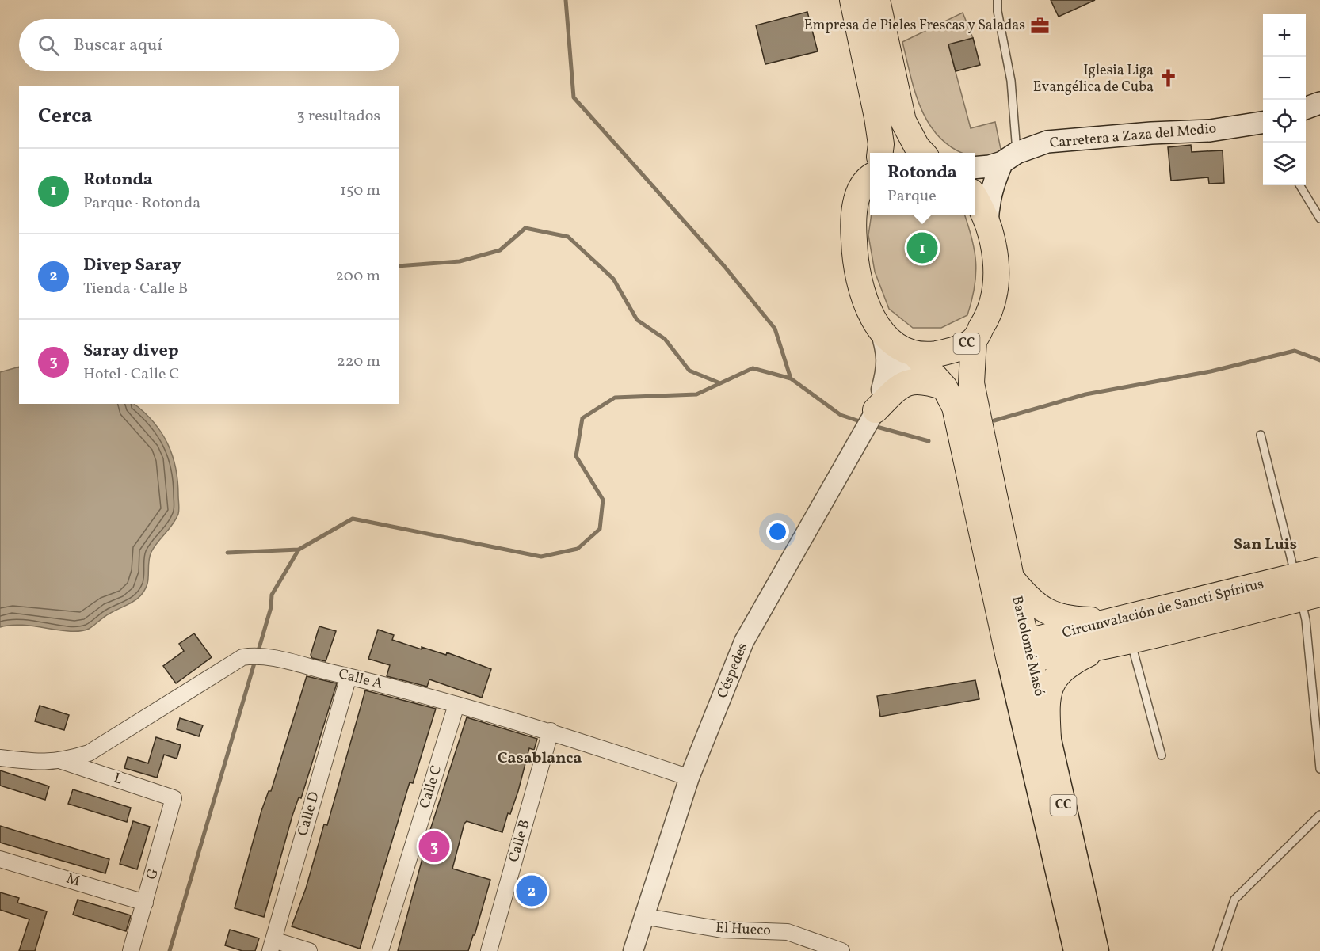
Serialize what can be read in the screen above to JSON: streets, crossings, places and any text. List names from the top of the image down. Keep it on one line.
{"streets":{"highway":["CC","Circunvalación de Sancti Spíritus","Bartolomé Masó"],"main road":["Carretera a Zaza del Medio"],"street":["Céspedes","Calle A","L","Calle C","Calle D","Calle B","G","M","El Hueco"]},"crossings":[["CC","Bartolomé Masó"],["CC","Céspedes"],["Circunvalación de Sancti Spíritus","Bartolomé Masó"],["Bartolomé Masó","Céspedes"],["Céspedes","Calle A"],["Céspedes","El Hueco"],["Calle A","L"],["Calle A","Calle C"],["Calle A","Calle D"],["Calle A","Calle B"],["L","G"],["G","M"]],"districts":["San Luis","Casablanca"],"places":{"office":["Empresa de Pieles Frescas y Saladas"],"church":["Iglesia Liga Evangélica de Cuba"]},"page":{"map_buttons":["+","−"],"search":"Buscar aquí","heading":["Cerca","3 resultados"],"list":[{"mark":"1","name":"Rotonda","note":"Parque · Rotonda","value":"150 m"},{"mark":"2","name":"Divep Saray","note":"Tienda · Calle B","value":"200 m"},{"mark":"3","name":"Saray divep","note":"Hotel · Calle C","value":"220 m"}],"popup":["Rotonda","Parque"],"pins":["1","3","2"]}}
